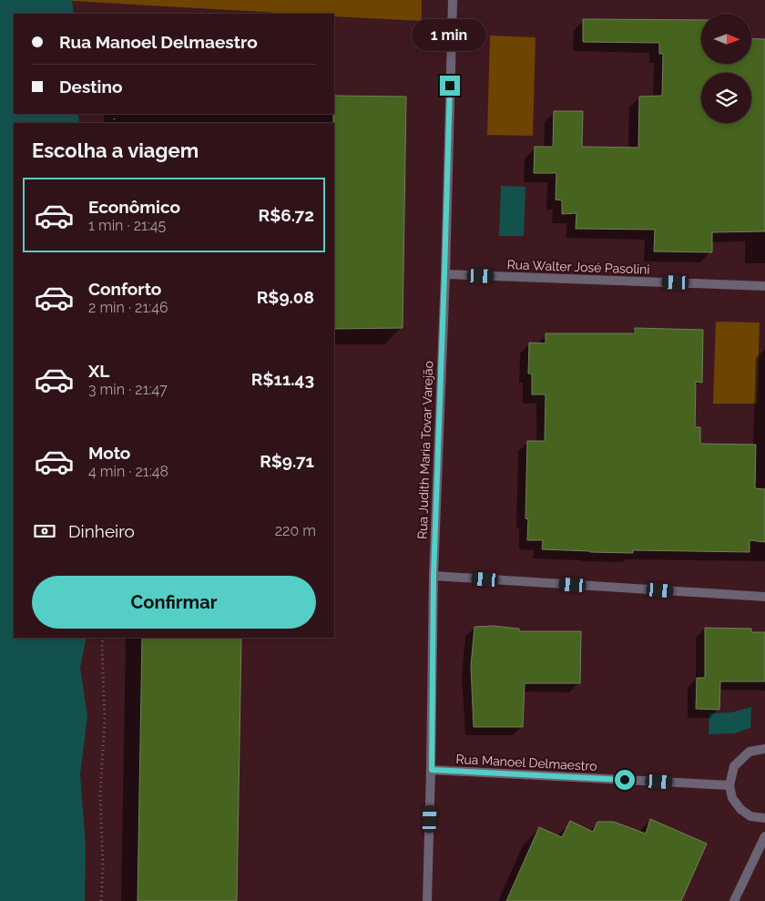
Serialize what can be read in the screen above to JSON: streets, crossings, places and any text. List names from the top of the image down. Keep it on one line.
{"streets":{"street":["Rua Walter José Pasolini","Rua Judith Maria Tovar Varejão","Rua Manoel Delmaestro"]},"crossings":[["Rua Walter José Pasolini","Rua Judith Maria Tovar Varejão"],["Rua Judith Maria Tovar Varejão","Rua Manoel Delmaestro"]],"north":"right","page":{"banner":["Rua Manoel Delmaestro","Destino"],"bubble":"1 min","heading":"Escolha a viagem","list":[{"name":"Econômico","note":"1 min · 21:45","value":"R$6.72"},{"name":"Conforto","note":"2 min · 21:46","value":"R$9.08"},{"name":"XL","note":"3 min · 21:47","value":"R$11.43"},{"name":"Moto","note":"4 min · 21:48","value":"R$9.71"}],"pay":["Dinheiro","220 m"],"buttons":"Confirmar"}}
